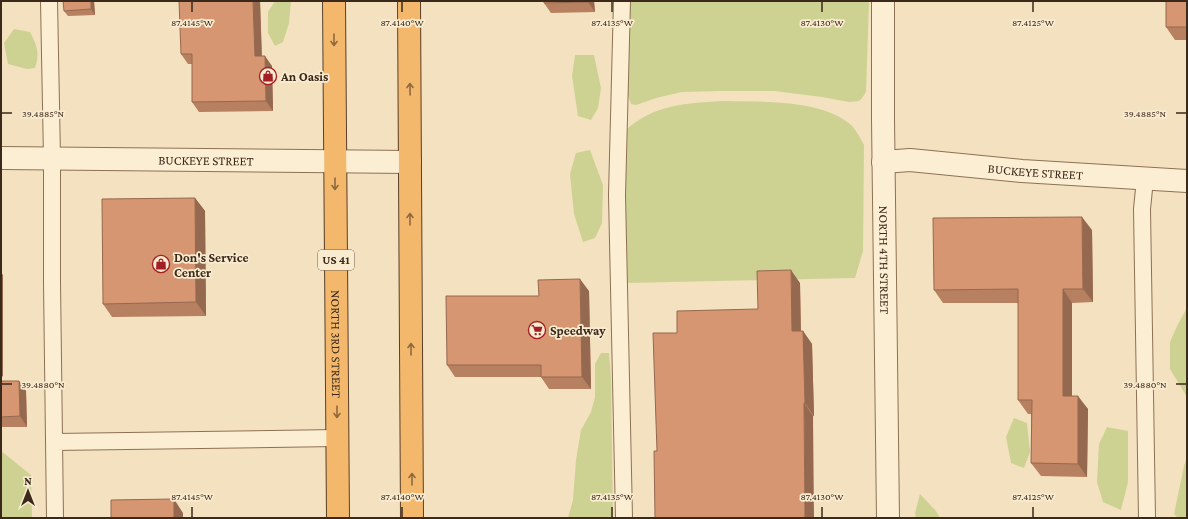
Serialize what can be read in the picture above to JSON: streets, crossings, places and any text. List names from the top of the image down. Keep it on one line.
{"streets":{"highway":["US 41","NORTH 3RD STREET"],"street":["BUCKEYE STREET","NORTH 4TH STREET"]},"crossings":[["BUCKEYE STREET","NORTH 4TH STREET"],["BUCKEYE STREET","NORTH 3RD STREET"]],"places":{"shop":["An Oasis","Don's Service Center"],"supermarket":["Speedway"]},"north":"top","coordinates":["87.4145°W","87.4140°W","87.4135°W","87.4130°W","87.4125°W","39.4885°N","39.4880°N"]}
